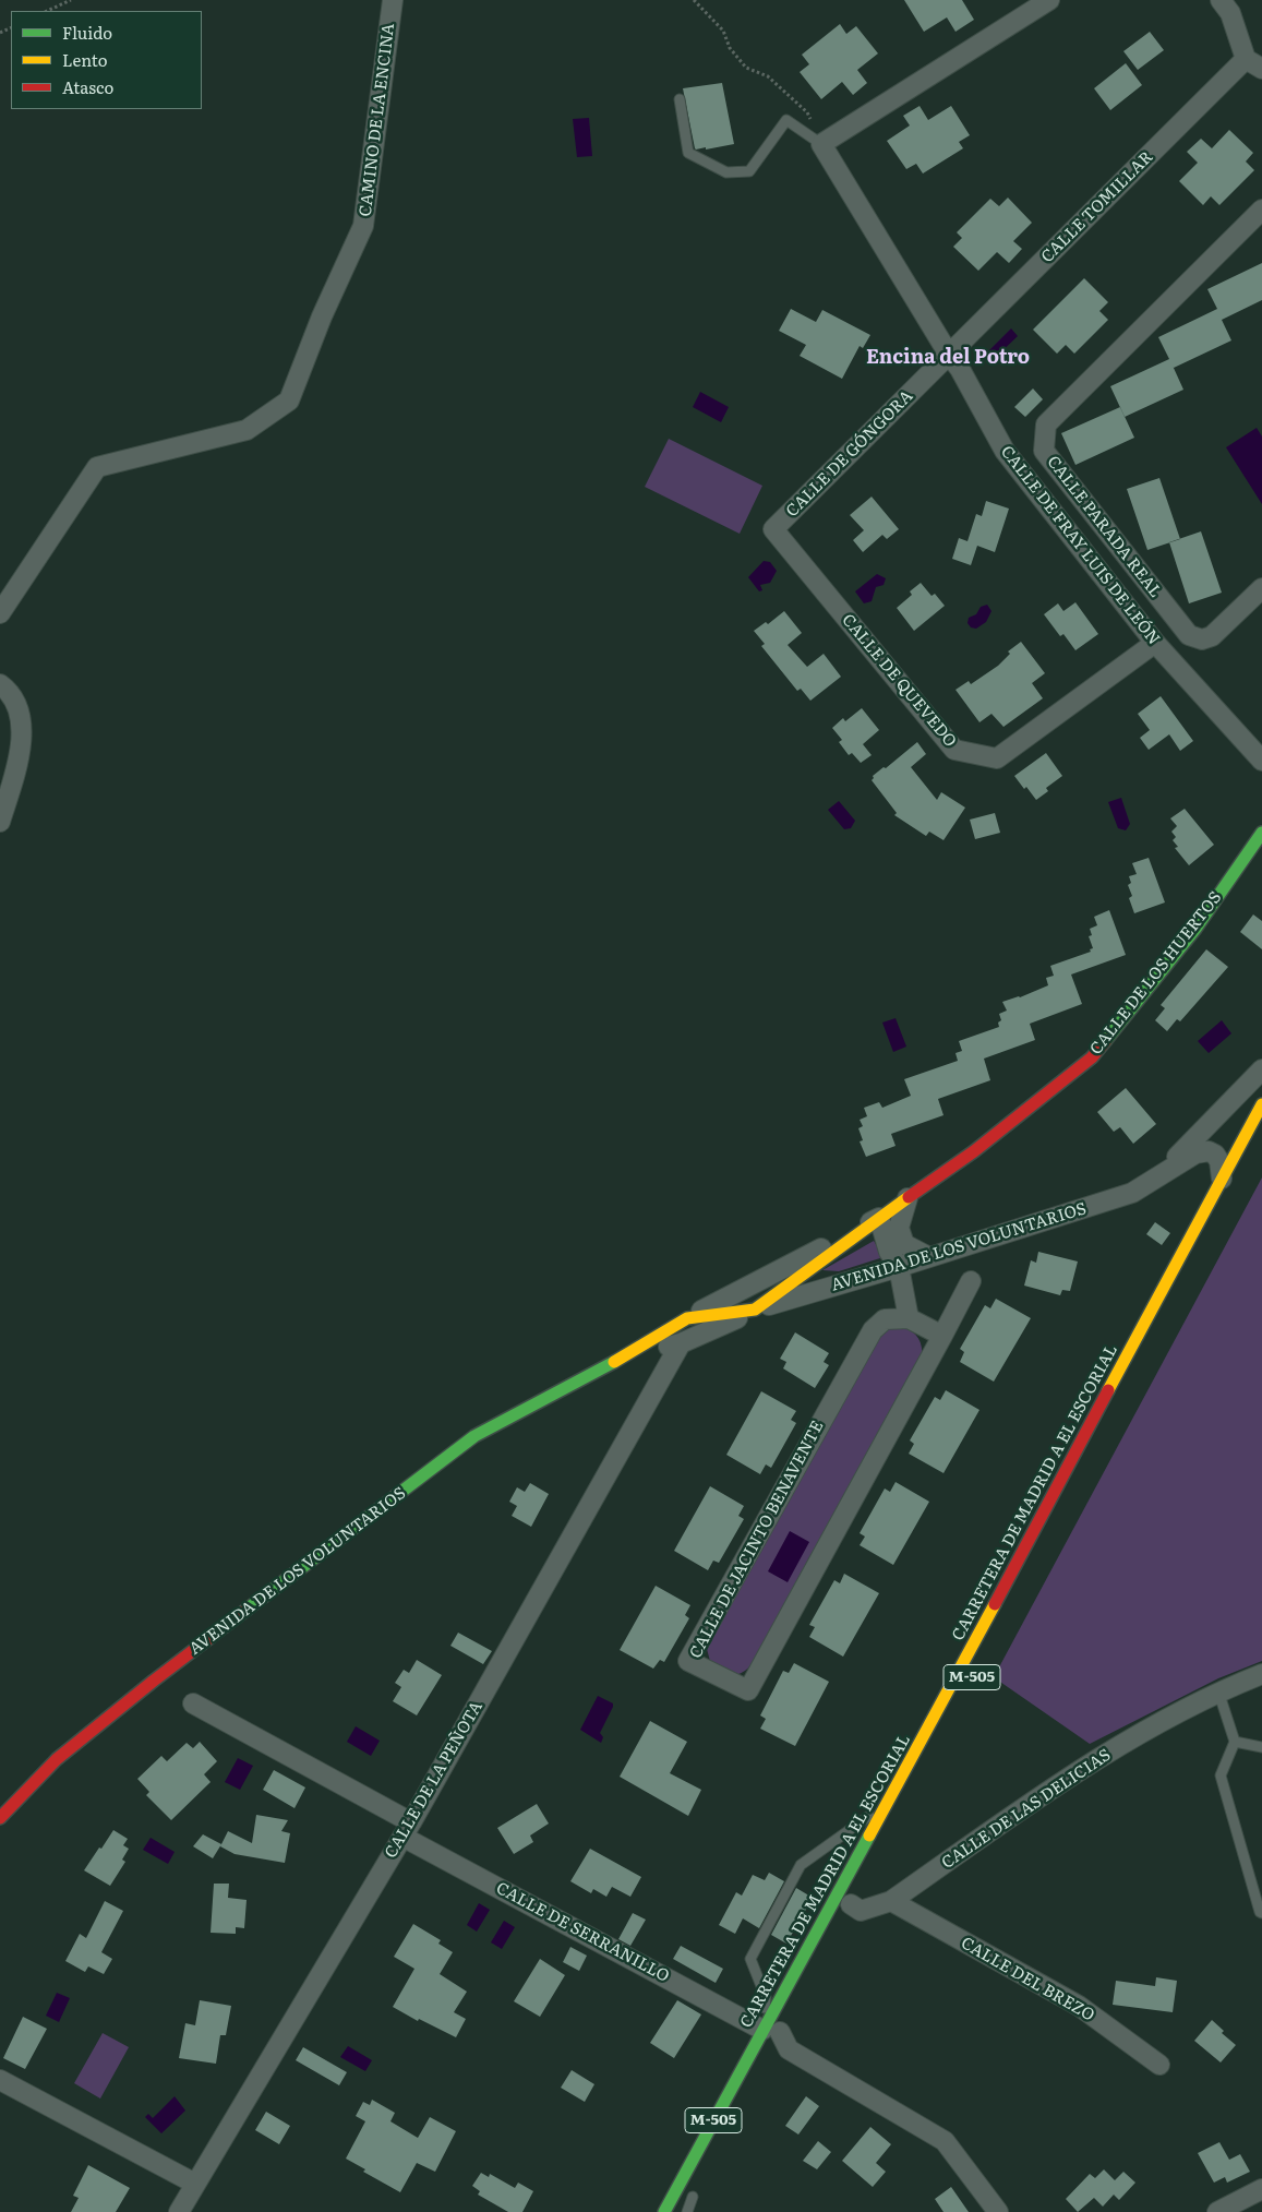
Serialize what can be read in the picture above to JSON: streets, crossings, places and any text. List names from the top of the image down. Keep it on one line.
{"streets":{"main road":["CALLE DE LOS HUERTOS","AVENIDA DE LOS VOLUNTARIOS","CARRETERA DE MADRID A EL ESCORIAL","M-505"],"street":["CAMINO DE LA ENCINA","CALLE TOMILLAR","CALLE DE GÓNGORA","CALLE PARADA REAL","CALLE DE FRAY LUIS DE LEÓN","CALLE DE QUEVEDO","CALLE DE JACINTO BENAVENTE","CALLE DE LA PEÑOTA","CALLE DE LAS DELICIAS","CALLE DE SERRANILLO","CALLE DEL BREZO"]},"crossings":[["CALLE TOMILLAR","CALLE DE GÓNGORA"],["CALLE TOMILLAR","CALLE DE FRAY LUIS DE LEÓN"],["CALLE DE GÓNGORA","CALLE DE FRAY LUIS DE LEÓN"],["CALLE DE GÓNGORA","CALLE DE QUEVEDO"],["CALLE DE FRAY LUIS DE LEÓN","CALLE DE QUEVEDO"],["CALLE DE LOS HUERTOS","AVENIDA DE LOS VOLUNTARIOS"],["AVENIDA DE LOS VOLUNTARIOS","CARRETERA DE MADRID A EL ESCORIAL"],["AVENIDA DE LOS VOLUNTARIOS","CALLE DE LA PEÑOTA"],["CARRETERA DE MADRID A EL ESCORIAL","CALLE DE SERRANILLO"],["CALLE DE LA PEÑOTA","CALLE DE SERRANILLO"],["CALLE DE LAS DELICIAS","CALLE DEL BREZO"]],"districts":["Encina del Potro"],"legend":["Fluido","Lento","Atasco"]}
